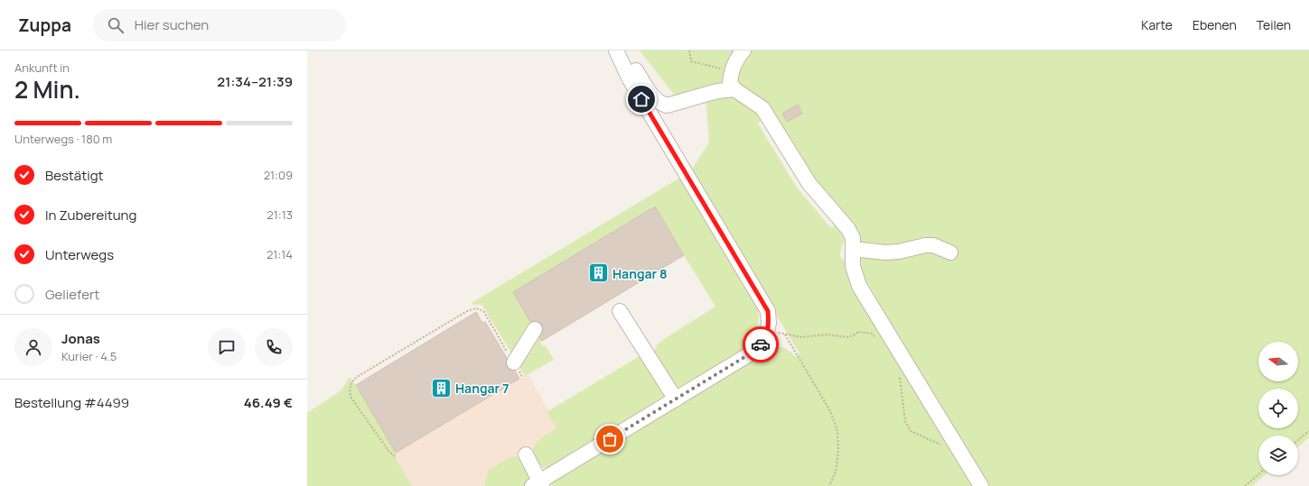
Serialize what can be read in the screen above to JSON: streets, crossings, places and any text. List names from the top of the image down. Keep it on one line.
{"places":{"building":["Hangar 8","Hangar 7"]},"north":"left","page":{"header":"Zuppa","search":"Hier suchen","nav":["Karte","Ebenen","Teilen"],"heading":["2 Min.","Ankunft in","21:34–21:39"],"panel":["Jonas","Kurier · 4.5","Bestellung #4499","46.49 €"],"bar":"Unterwegs · 180 m","list":[["Bestätigt","21:09"],["In Zubereitung","21:13"],["Unterwegs","21:14"],"Geliefert"]}}
